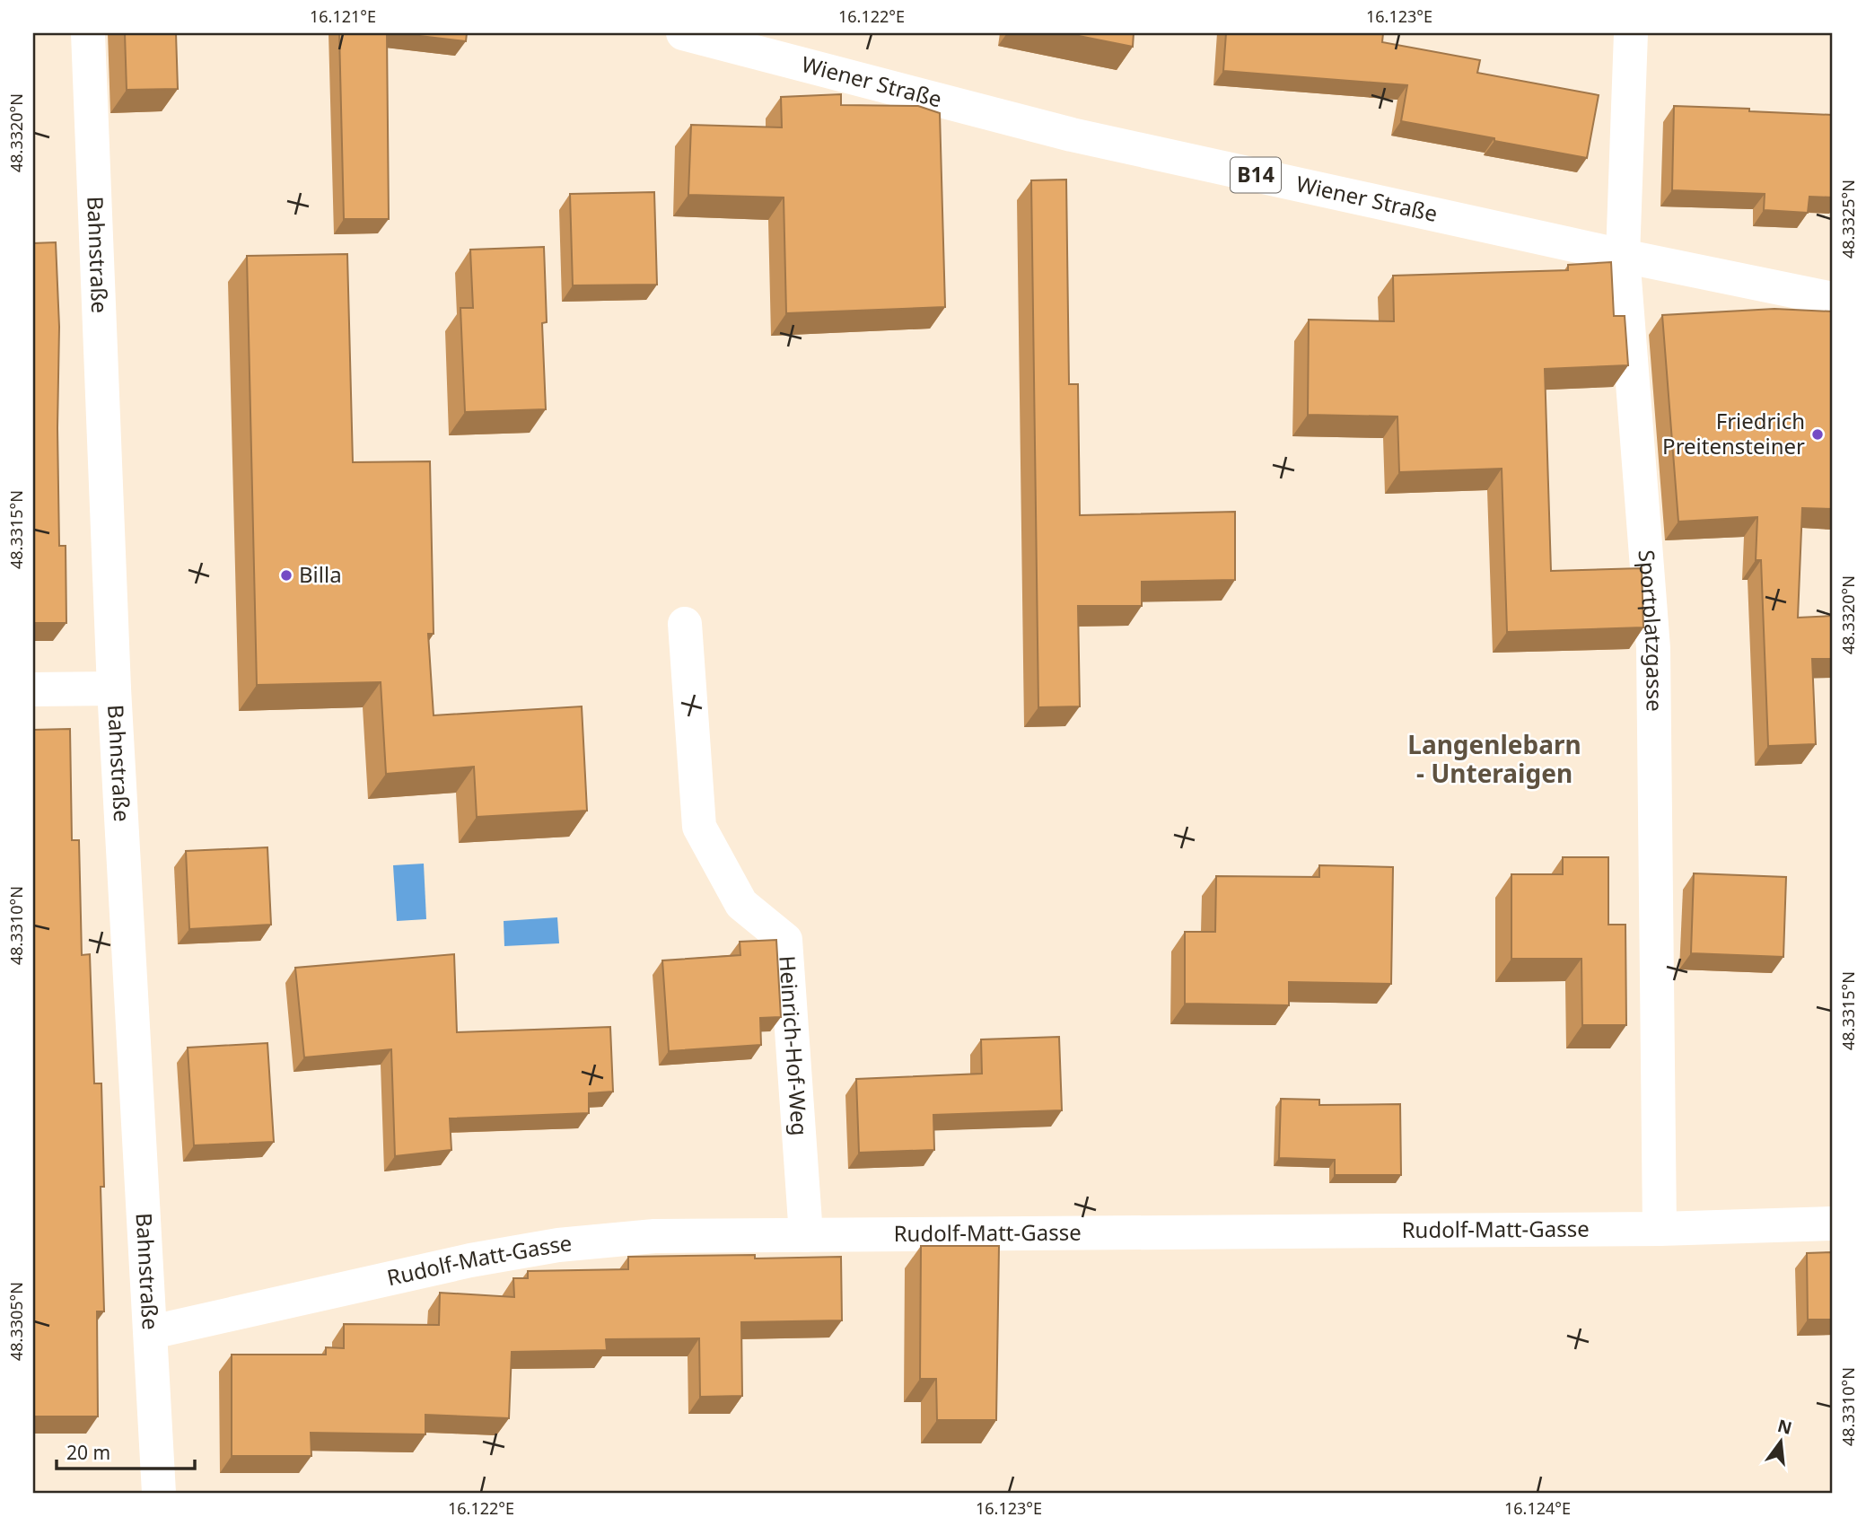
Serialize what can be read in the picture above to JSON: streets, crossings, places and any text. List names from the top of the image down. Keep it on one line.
{"streets":{"street":["Wiener Straße","B14","Bahnstraße","Sportplatzgasse","Heinrich-Hof-Weg","Rudolf-Matt-Gasse"]},"crossings":[["Wiener Straße","Sportplatzgasse"],["Bahnstraße","Rudolf-Matt-Gasse"],["Sportplatzgasse","Rudolf-Matt-Gasse"],["Heinrich-Hof-Weg","Rudolf-Matt-Gasse"]],"districts":["Langenlebarn - Unteraigen"],"places":["Friedrich Preitensteiner","Billa"],"scale_bar":"20 m","north":"top","coordinates":["16.121°E","16.122°E","16.123°E","48.3320°N","48.3325°N","48.3315°N","48.3310°N","48.3305°N","16.124°E"]}
